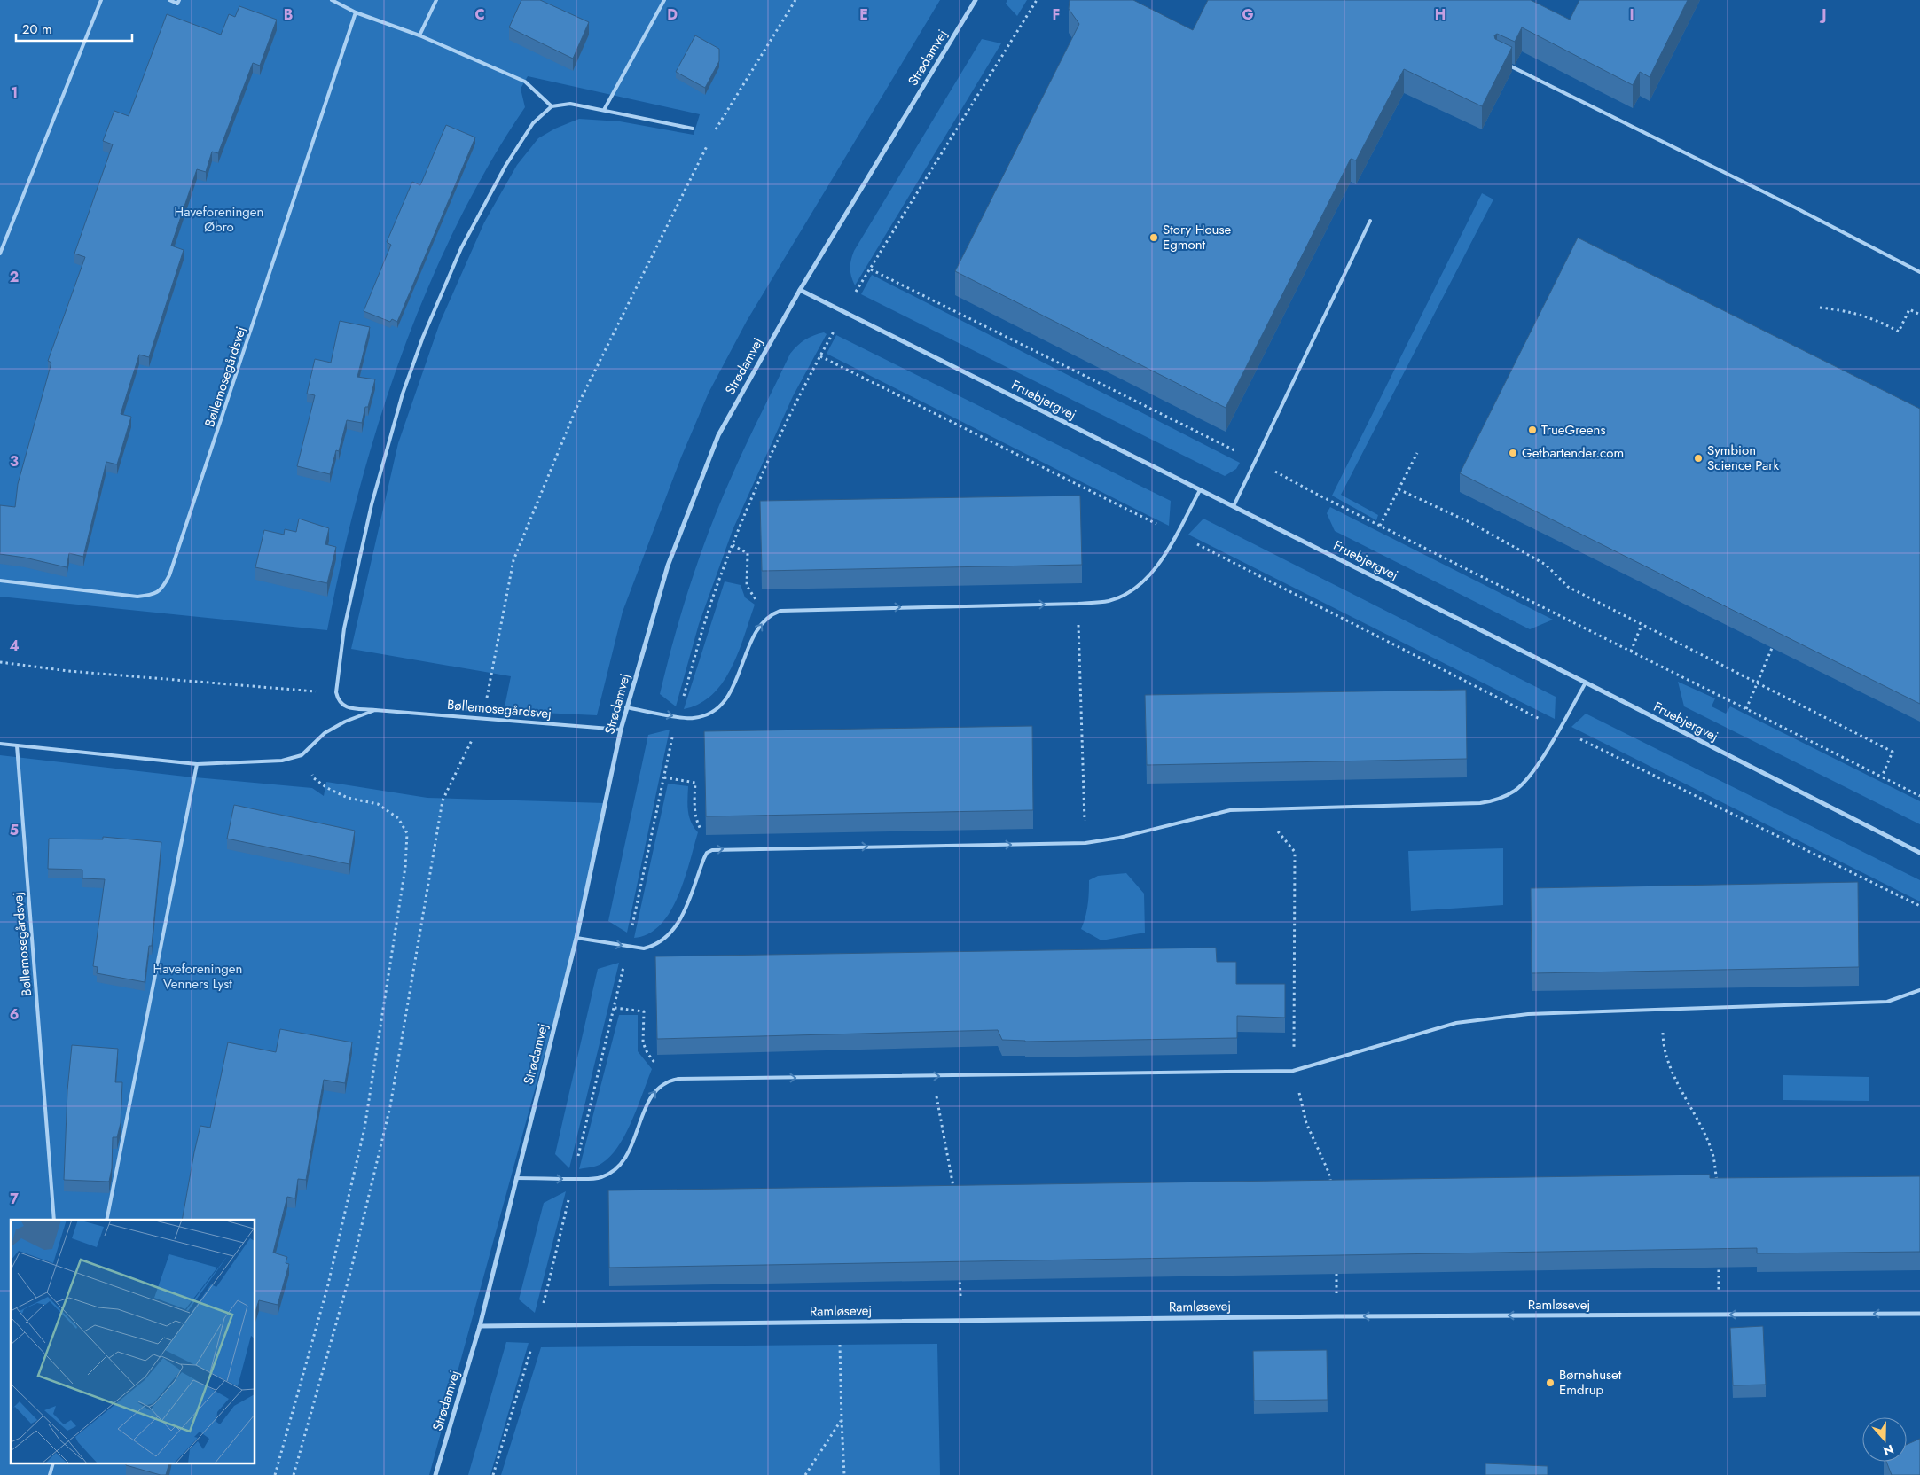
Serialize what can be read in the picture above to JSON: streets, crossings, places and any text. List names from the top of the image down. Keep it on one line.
{"streets":{"street":["Strødamvej","Fruebjergvej","Ramløsevej"],"lane":["Bøllemosegårdsvej"]},"crossings":[["Strødamvej","Bøllemosegårdsvej"],["Strødamvej","Fruebjergvej"],["Strødamvej","Ramløsevej"]],"one_way":["Ramløsevej"],"parks":["Haveforeningen Øbro","Haveforeningen Venners Lyst"],"places":["Story House Egmont","TrueGreens","Getbartender.com","Symbion Science Park","Børnehuset Emdrup"],"scale_bar":"20 m","north":"bottom","grid":{"columns":["B","C","D","E","F","G","H","I","J"],"rows":["1","2","3","4","5","6","7"]}}
